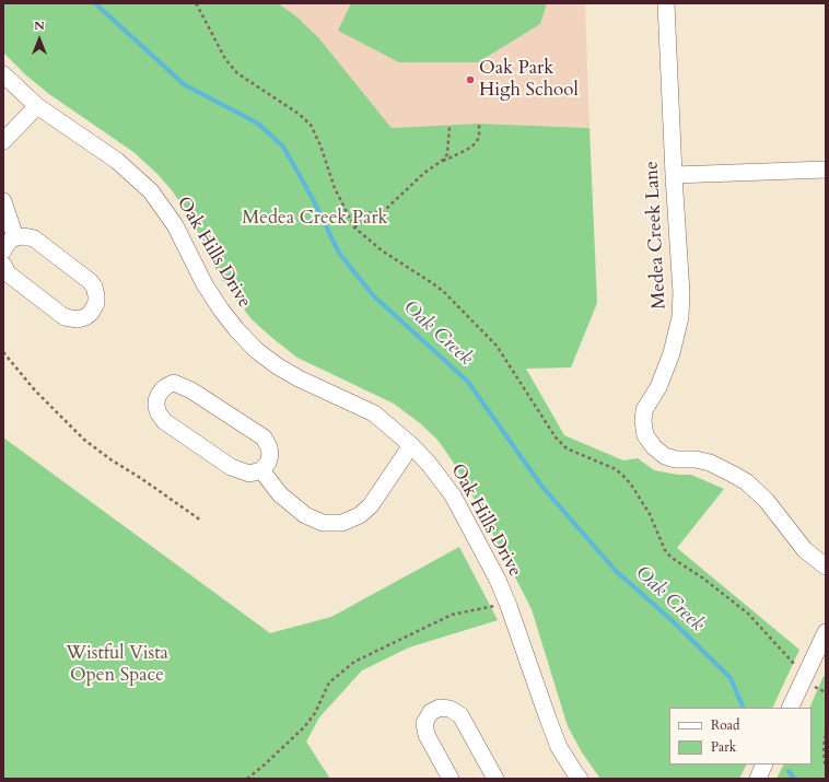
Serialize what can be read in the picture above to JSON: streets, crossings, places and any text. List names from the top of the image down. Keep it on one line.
{"streets":{"street":["Medea Creek Lane","Oak Hills Drive"]},"water":["Oak Creek"],"parks":["Medea Creek Park","Wistful Vista Open Space"],"places":["Oak Park High School"],"legend":["Road","Park"],"north":"top"}
